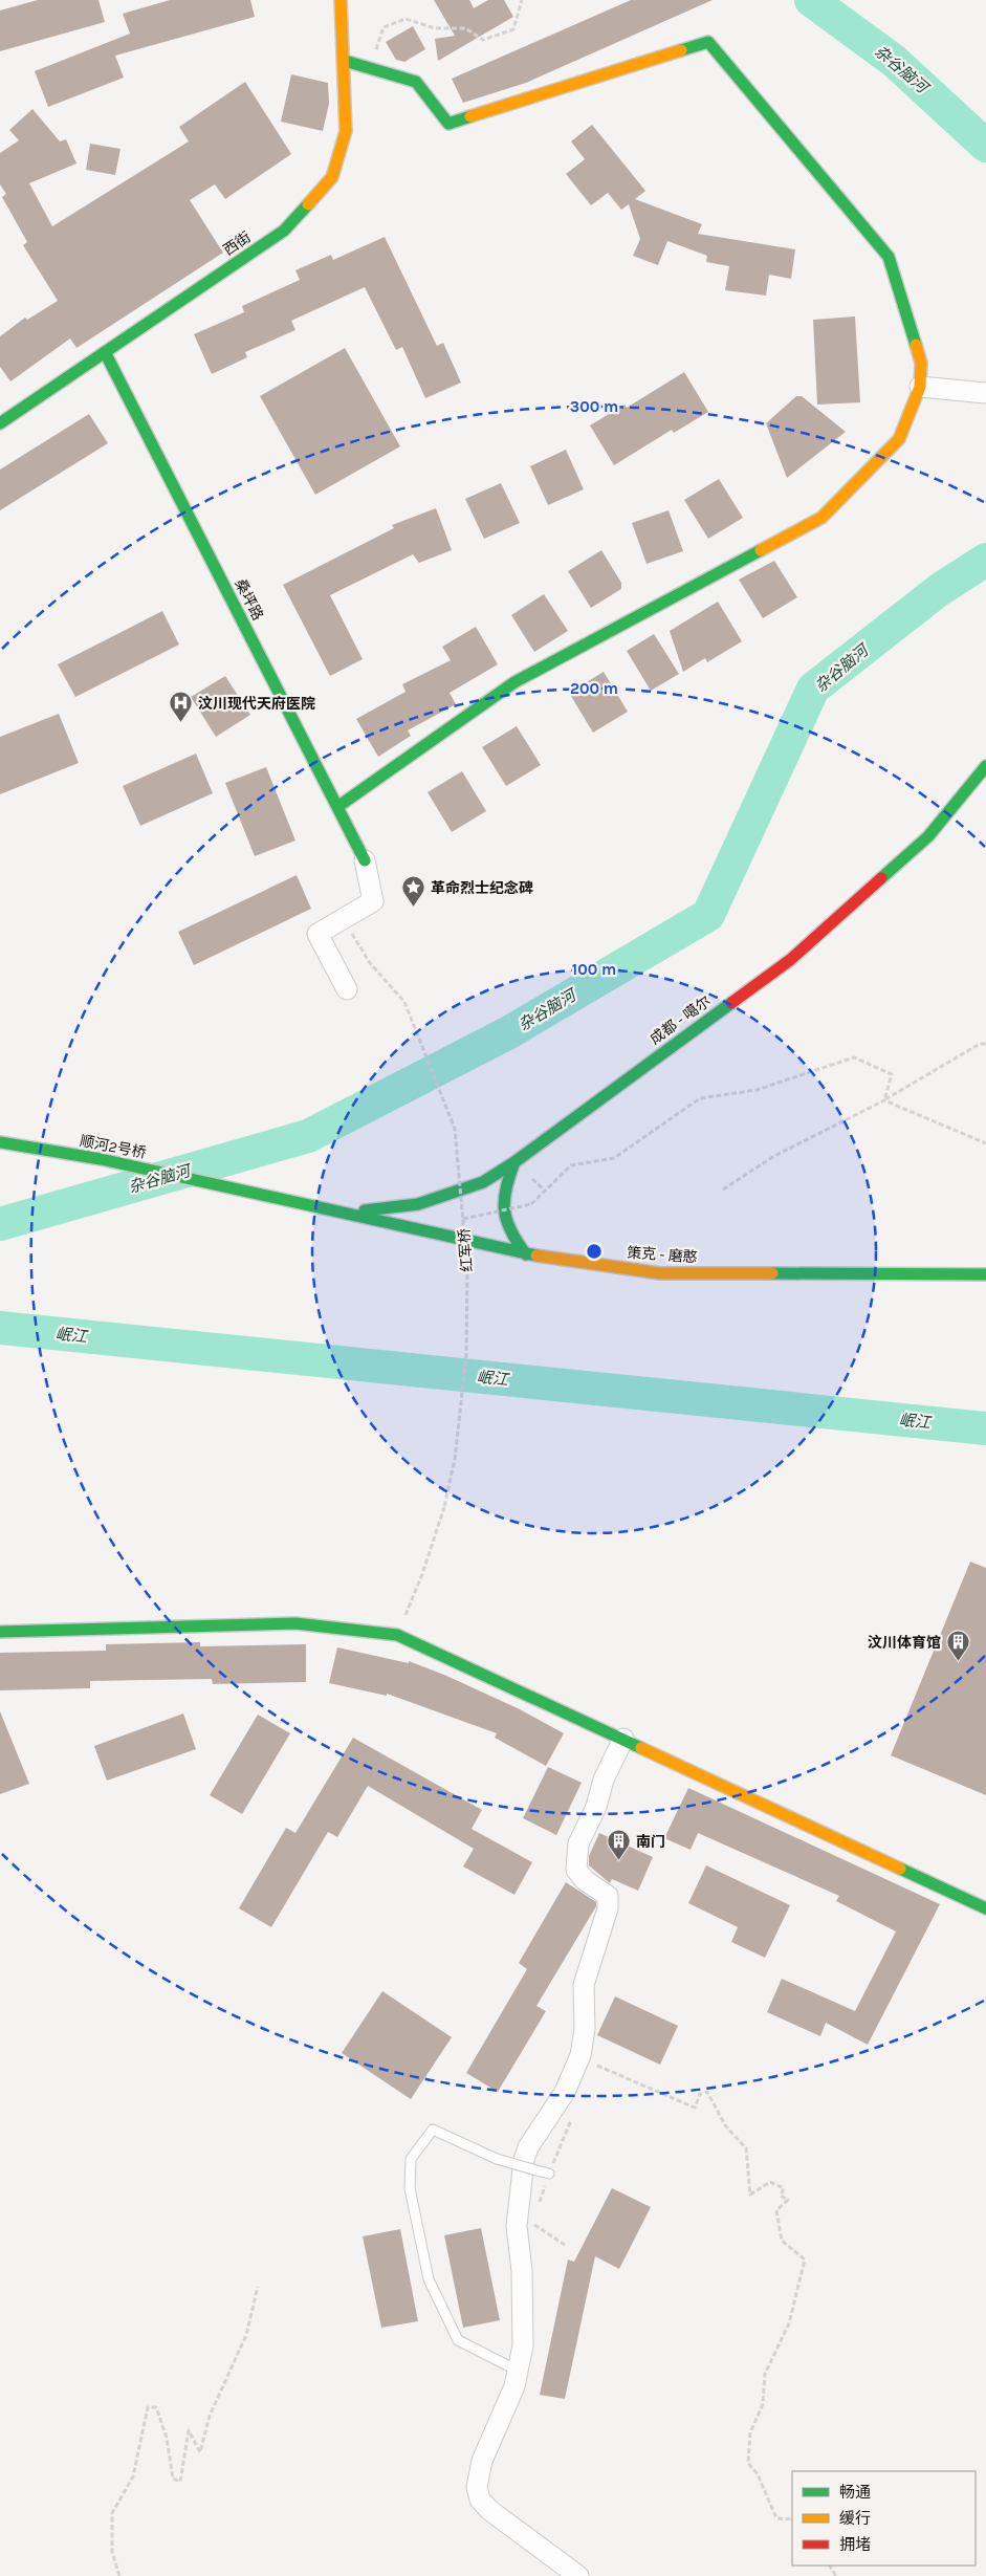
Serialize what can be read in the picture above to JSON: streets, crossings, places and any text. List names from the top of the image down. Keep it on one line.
{"streets":{"main road":["西街","桑坪路","成都 - 噶尔","顺河2号桥","策克 - 磨憨"],"path":["红军桥"]},"crossings":[["西街","桑坪路"],["成都 - 噶尔","顺河2号桥"],["成都 - 噶尔","策克 - 磨憨"],["顺河2号桥","策克 - 磨憨"]],"water":["杂谷脑河","岷江"],"places":{"hospital":["汶川现代天府医院"],"place":["革命烈士纪念碑"],"building":["汶川体育馆","南门"]},"legend":["畅通","缓行","拥堵"],"rings":["300 m","200 m","100 m"]}
